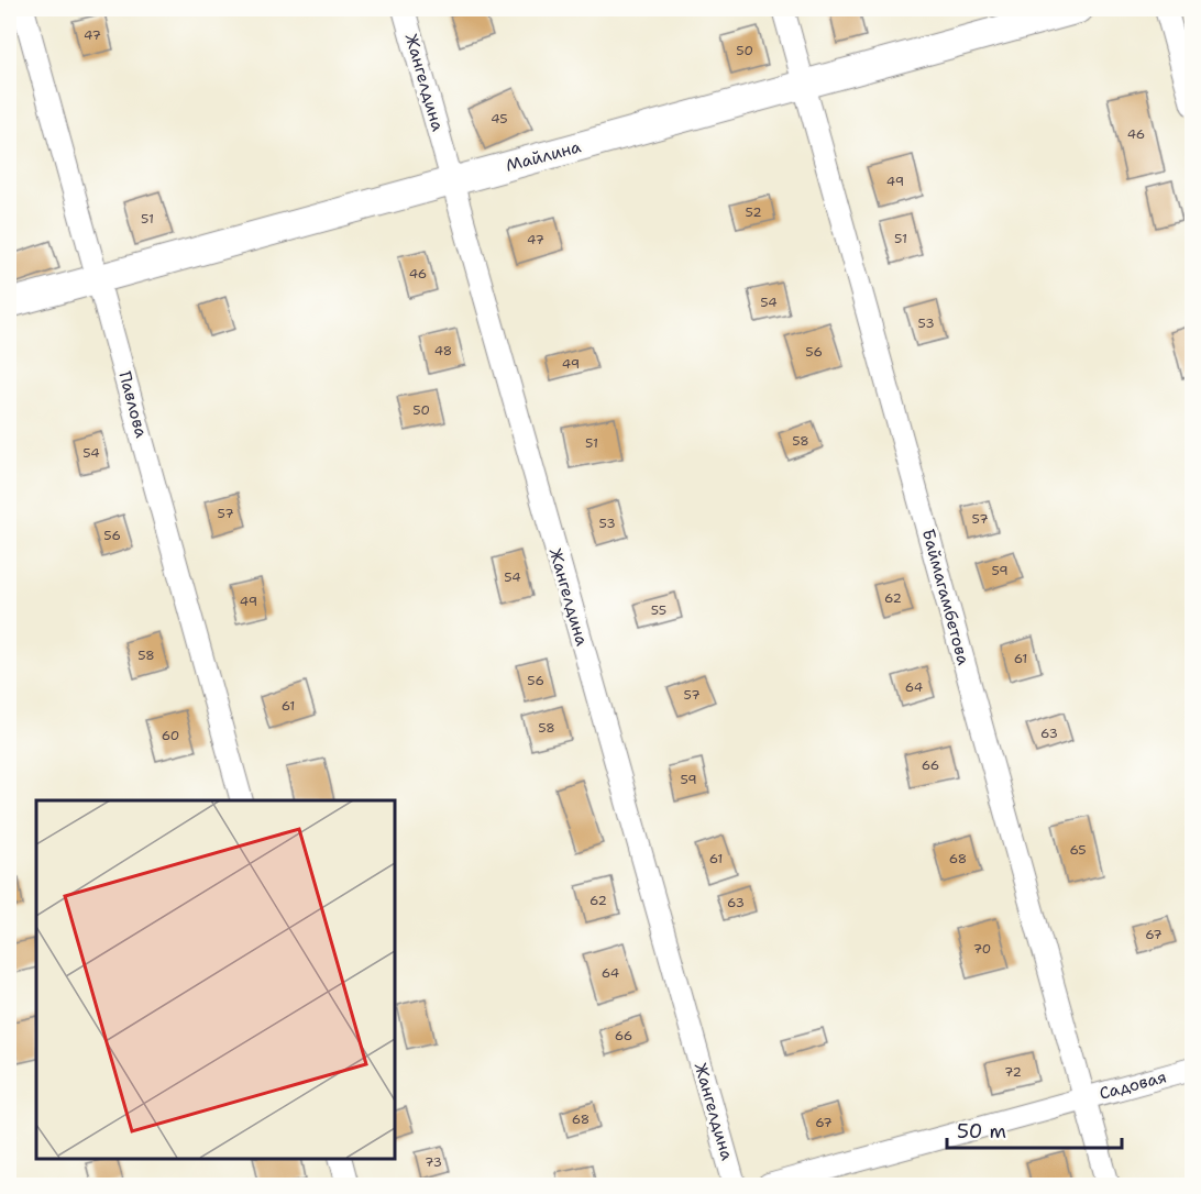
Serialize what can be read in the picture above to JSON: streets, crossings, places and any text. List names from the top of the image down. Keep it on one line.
{"streets":{"street":["Жангелдина","Майлина","Павлова","Баймагамбетова","Садовая"]},"crossings":[["Жангелдина","Майлина"],["Майлина","Павлова"],["Майлина","Баймагамбетова"],["Баймагамбетова","Садовая"]],"house_numbers":["47","50","45","46","49","52","51","51","47","46","54","53","48","56","49","50","58","51","54","57","57","53","56","59","54","62","49","55","58","61","56","64","57","61","58","63","60","66","59","65","61","68","62","63","67","70","64","66","72","68","67","73"],"scale_bar":"50 m"}
